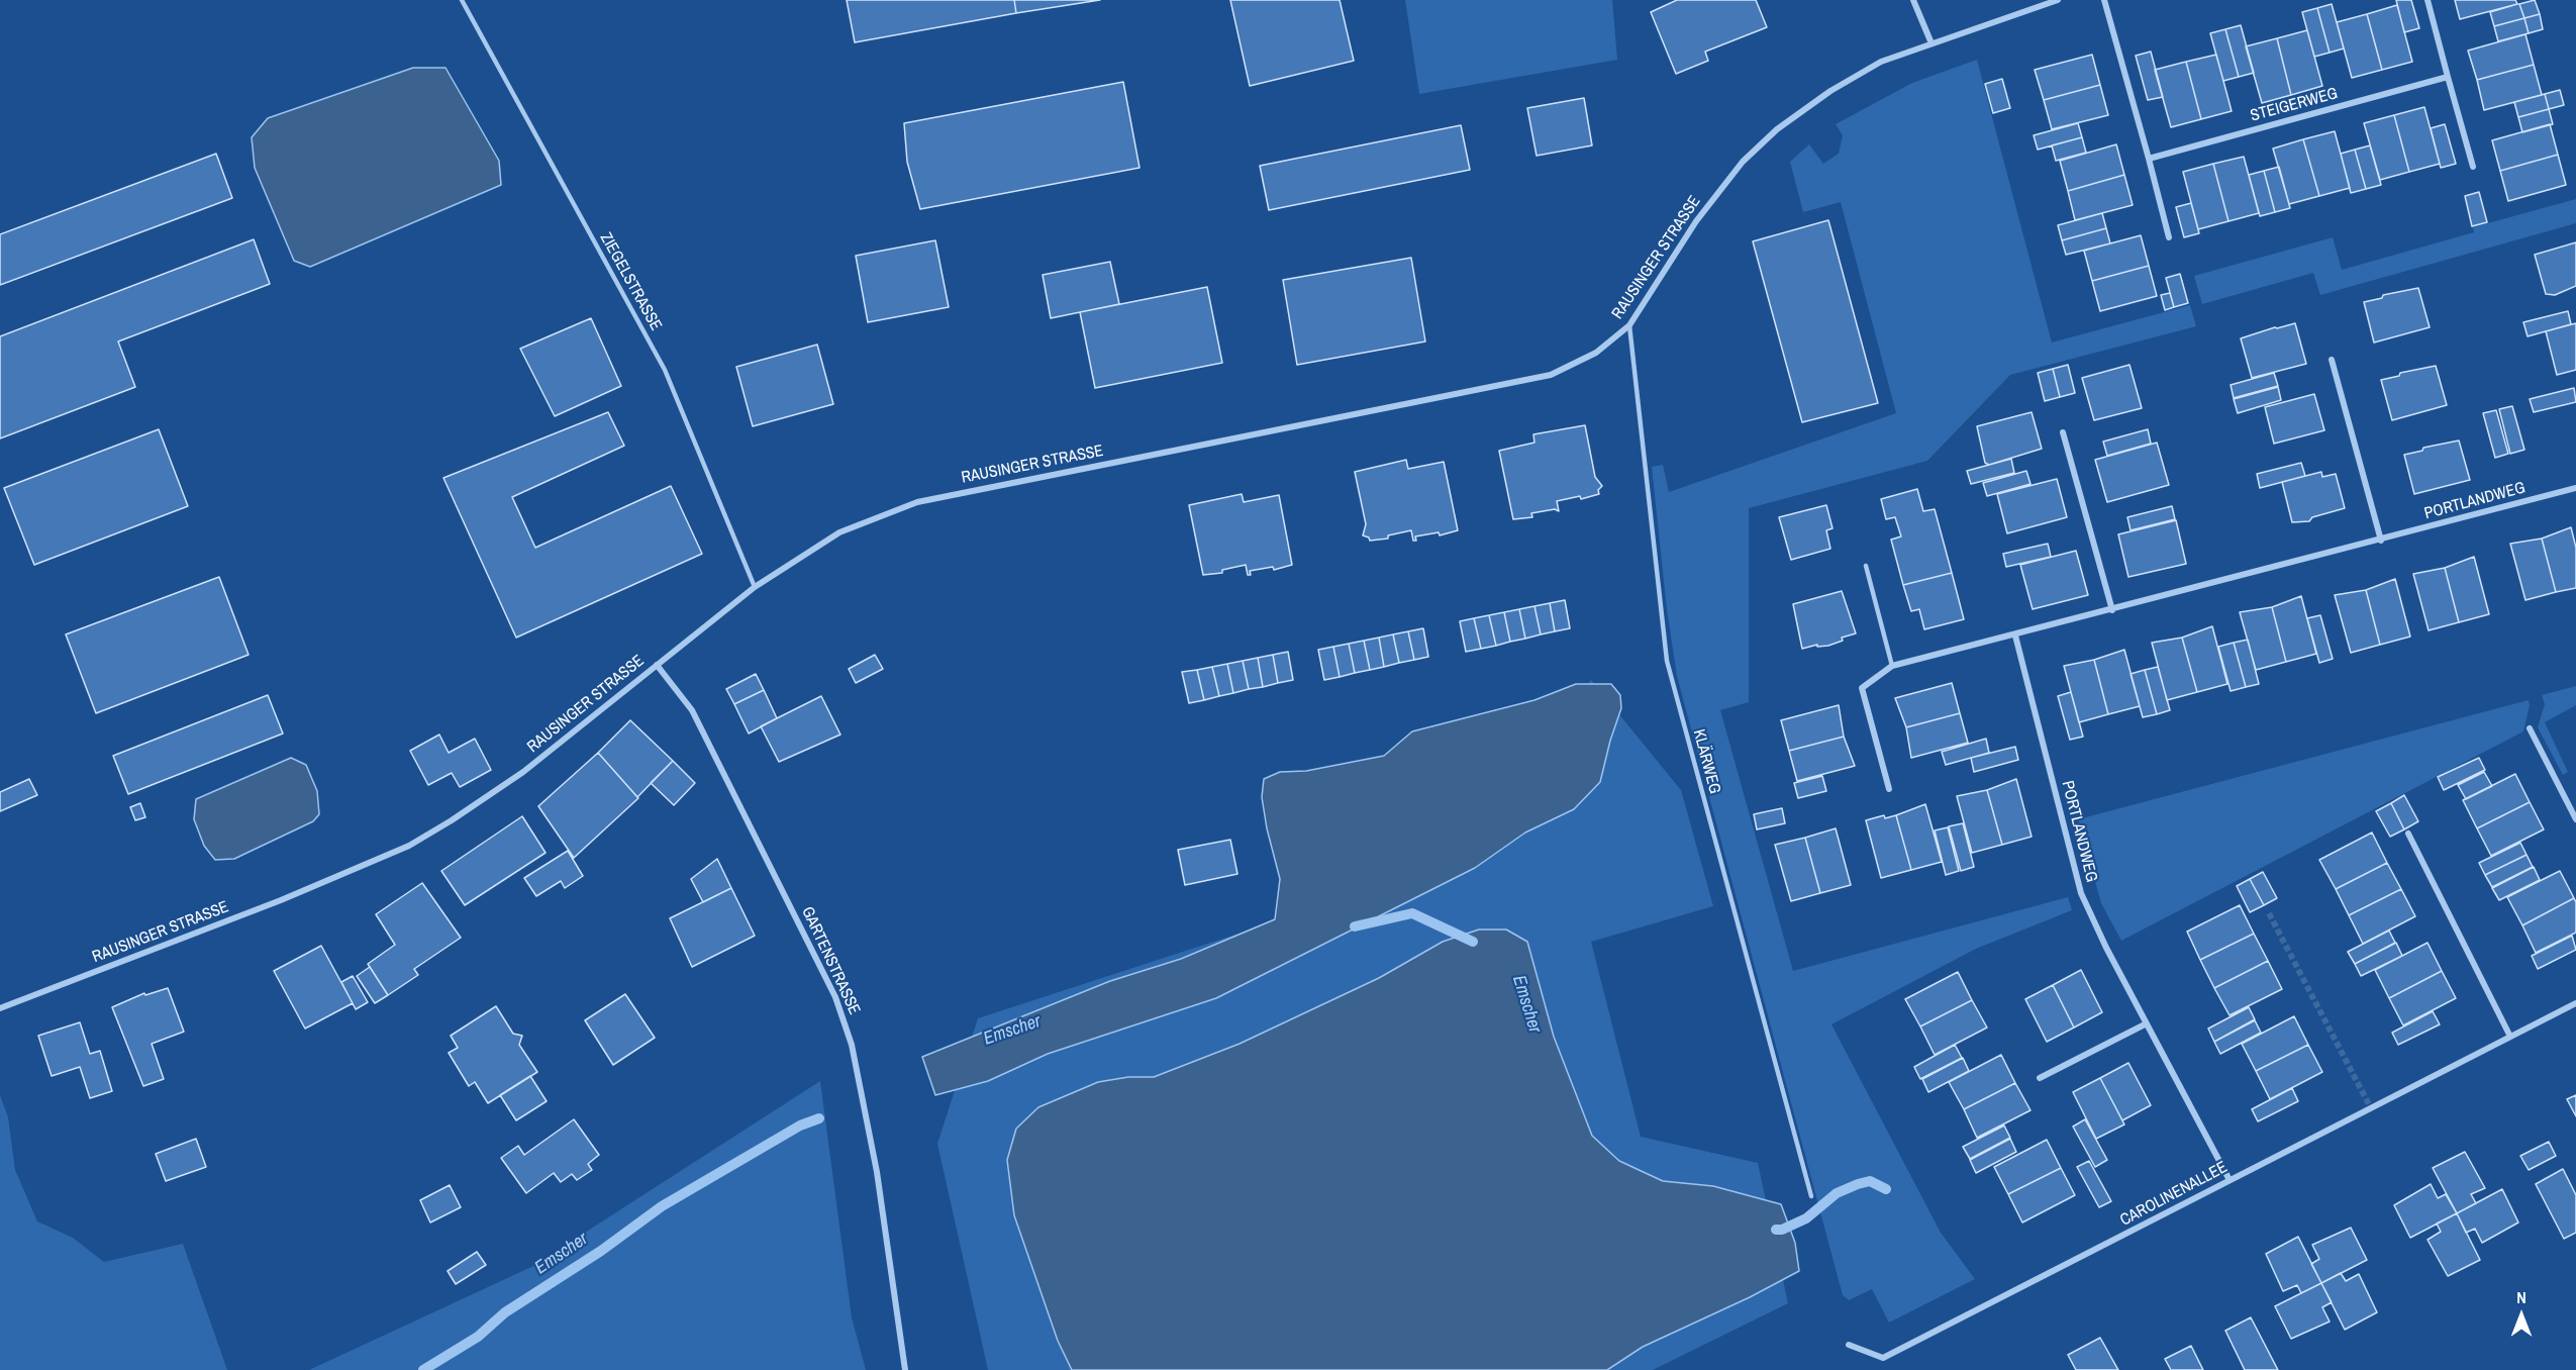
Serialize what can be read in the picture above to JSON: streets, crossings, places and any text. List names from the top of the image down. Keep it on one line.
{"streets":{"street":["STEIGERWEG","RAUSINGER STRASSE","PORTLANDWEG","GARTENSTRASSE","CAROLINENALLEE"],"lane":["ZIEGELSTRASSE","KLÄRWEG"]},"crossings":[["RAUSINGER STRASSE","ZIEGELSTRASSE"],["RAUSINGER STRASSE","KLÄRWEG"],["RAUSINGER STRASSE","GARTENSTRASSE"],["PORTLANDWEG","CAROLINENALLEE"]],"water":["Emscher"],"north":"top"}
